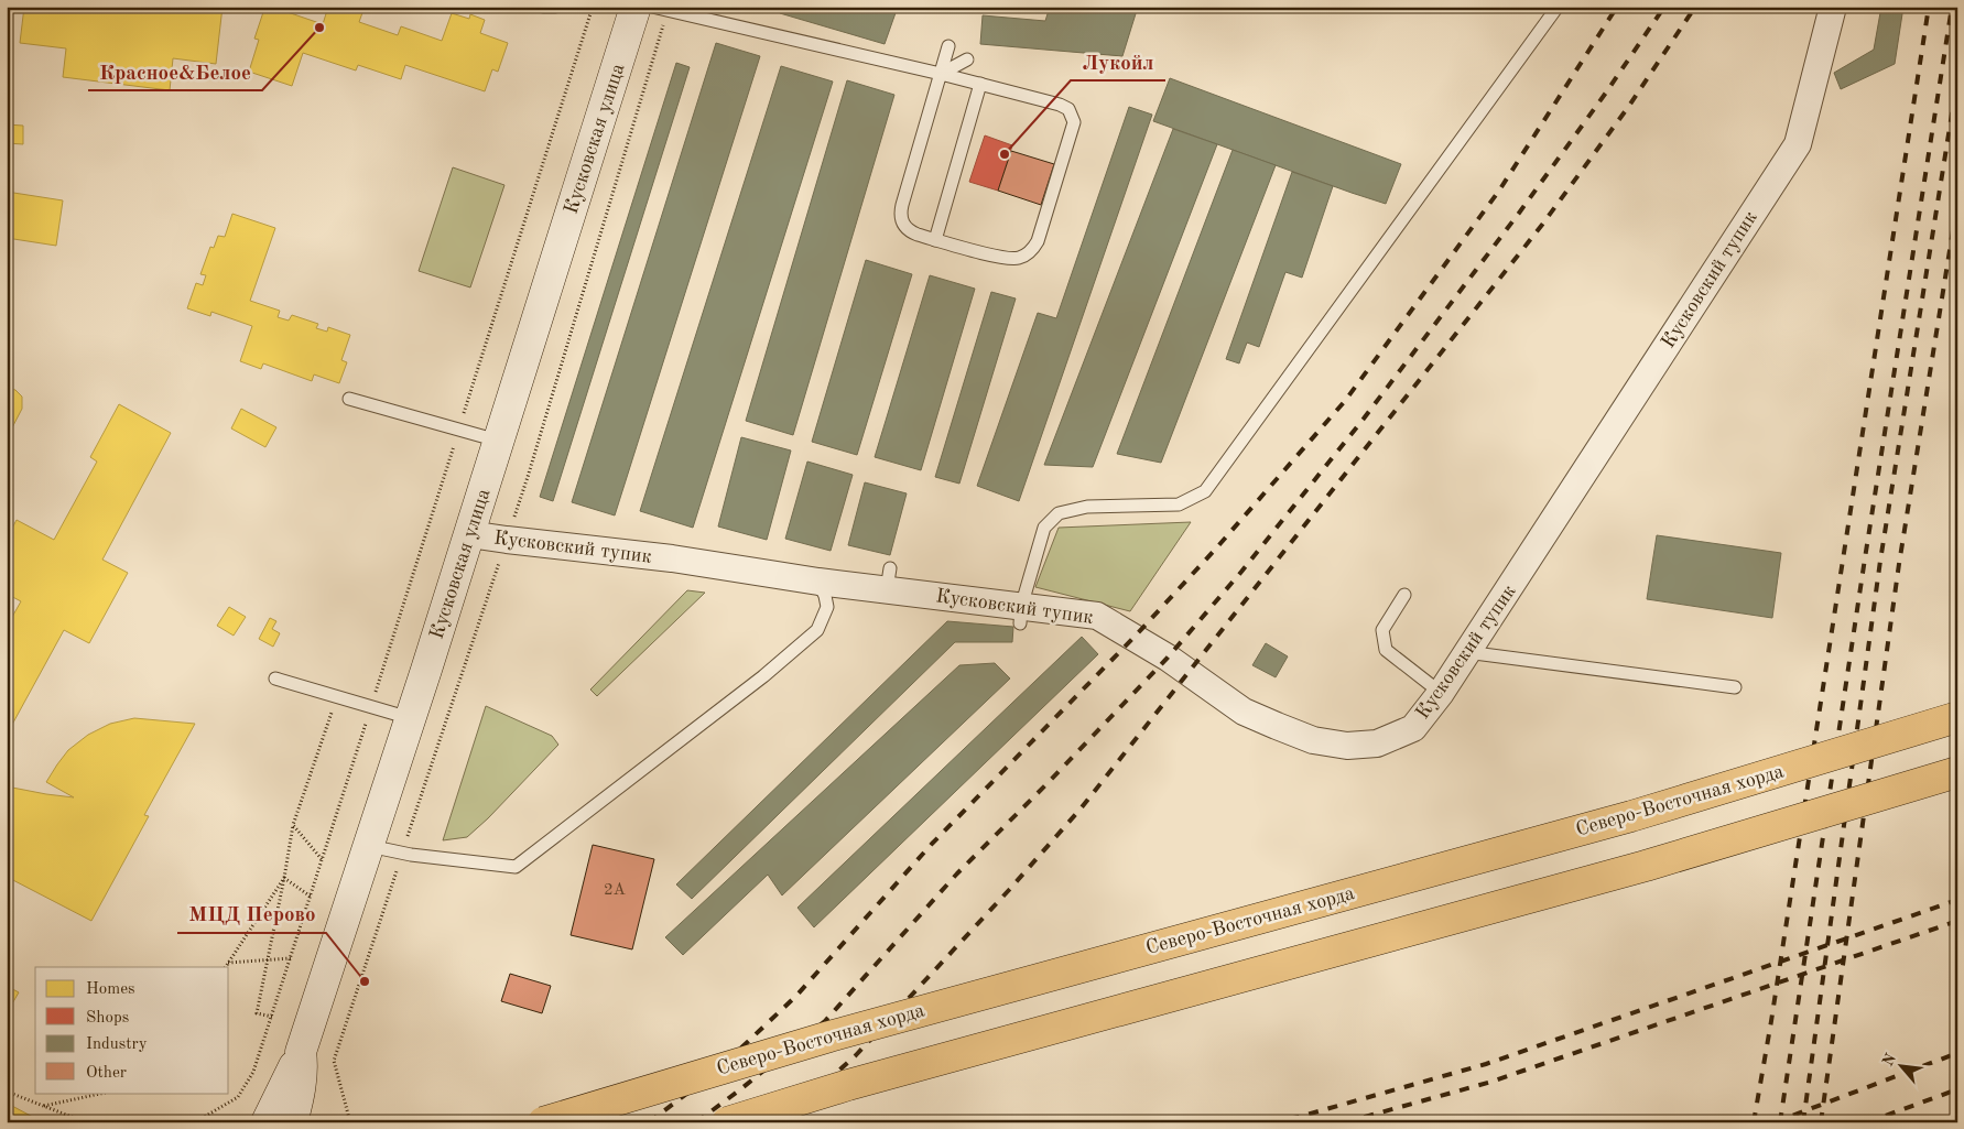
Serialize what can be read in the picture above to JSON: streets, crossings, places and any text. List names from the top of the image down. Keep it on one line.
{"streets":{"main road":["Северо-Восточная хорда"],"street":["Кусковская улица","Кусковский тупик"]},"crossings":[["Кусковская улица","Кусковский тупик"]],"places":["Красное&Белое","Лукойл","МЦД Перово"],"house_numbers":["2А"],"legend":["Homes","Shops","Industry","Other"],"north":"top left"}
